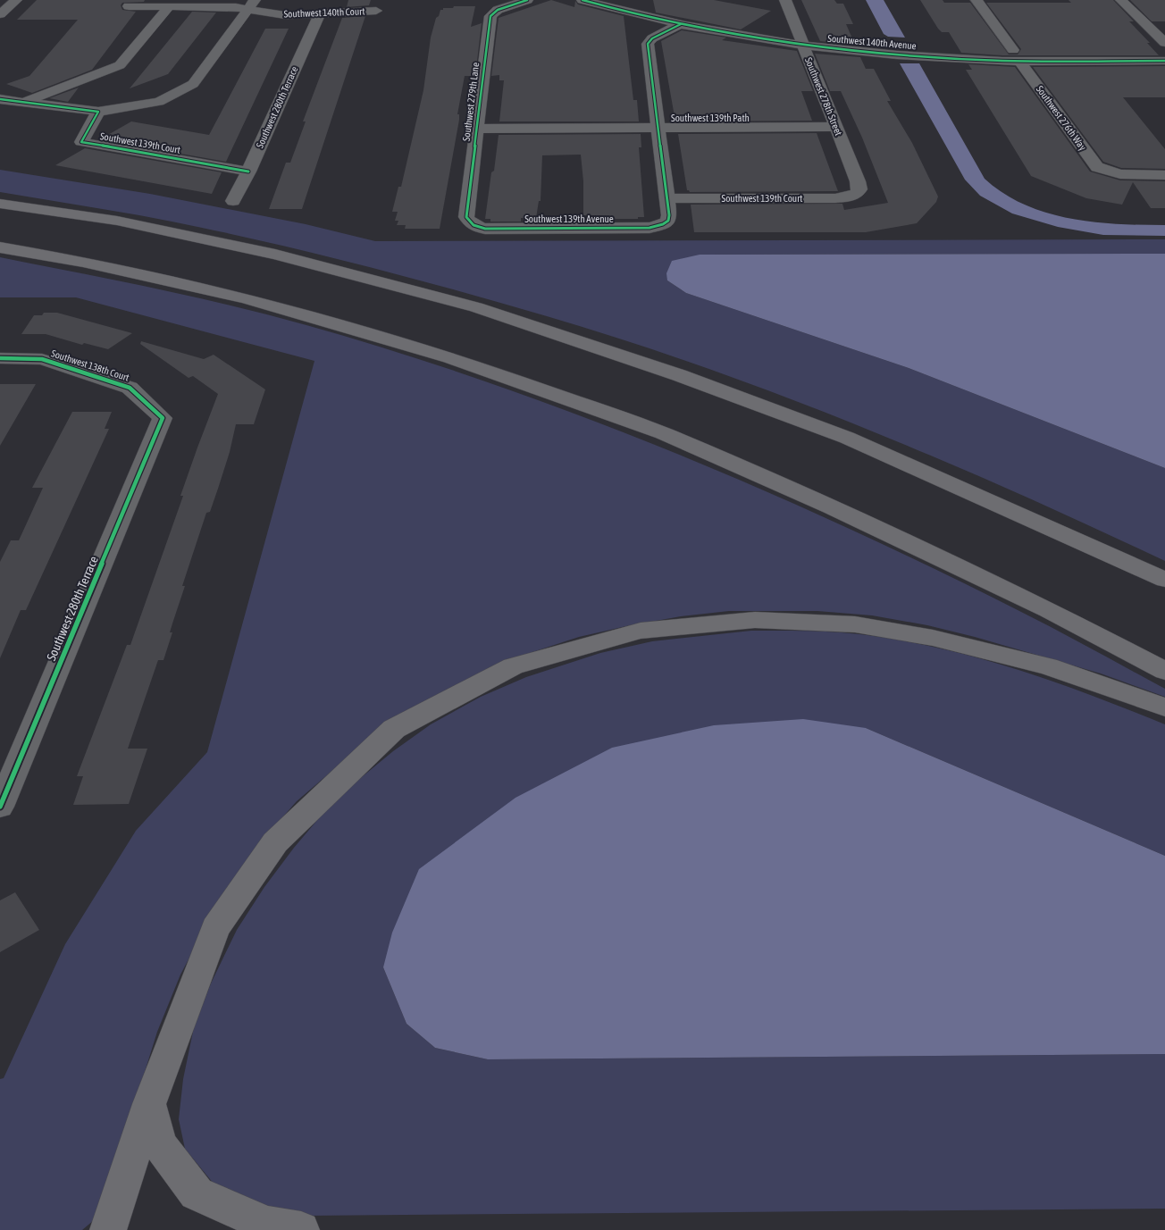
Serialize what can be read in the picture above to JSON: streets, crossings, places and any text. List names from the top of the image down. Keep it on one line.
{"streets":{"street":["Southwest 140th Court","Southwest 140th Avenue","Southwest 278th Street","Southwest 279th Lane","Southwest 280th Terrace","Southwest 139th Path","Southwest 276th Way","Southwest 139th Court","Southwest 139th Avenue","Southwest 138th Court"]},"crossings":[["Southwest 140th Court","Southwest 280th Terrace"],["Southwest 140th Avenue","Southwest 278th Street"],["Southwest 140th Avenue","Southwest 276th Way"],["Southwest 278th Street","Southwest 139th Path"],["Southwest 278th Street","Southwest 139th Court"],["Southwest 279th Lane","Southwest 139th Path"],["Southwest 279th Lane","Southwest 139th Avenue"],["Southwest 280th Terrace","Southwest 139th Court"],["Southwest 280th Terrace","Southwest 138th Court"],["Southwest 139th Court","Southwest 139th Avenue"]]}
